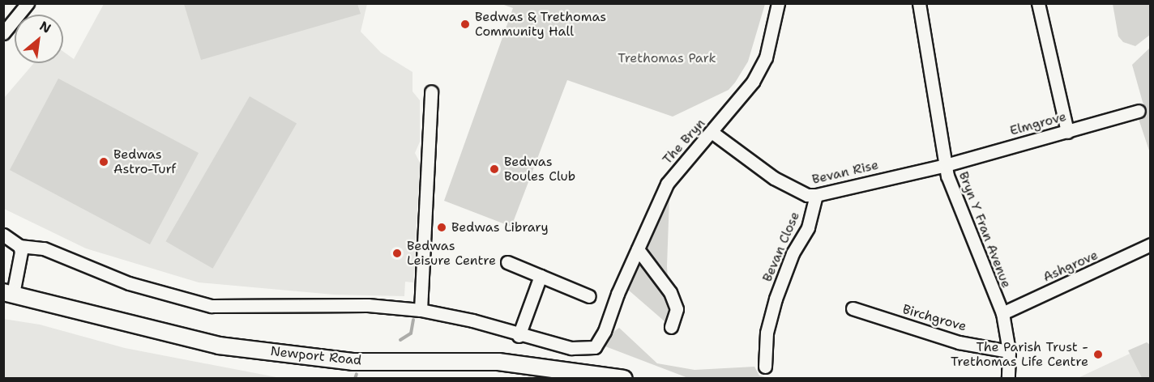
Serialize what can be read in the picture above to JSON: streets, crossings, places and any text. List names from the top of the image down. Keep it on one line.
{"streets":{"main road":["Newport Road"],"street":["Elmgrove","The Bryn","Bevan Rise","Bryn Y Fran Avenue","Bevan Close","Ashgrove","Birchgrove"]},"crossings":[["Elmgrove","Bevan Rise"],["Elmgrove","Bryn Y Fran Avenue"],["The Bryn","Bevan Rise"],["Bevan Rise","Bryn Y Fran Avenue"],["Bevan Rise","Bevan Close"],["Bryn Y Fran Avenue","Ashgrove"],["Bryn Y Fran Avenue","Birchgrove"]],"parks":["Trethomas Park"],"places":["Bedwas & Trethomas Community Hall","Bedwas Astro-Turf","Bedwas Boules Club","Bedwas Library","Bedwas Leisure Centre","The Parish Trust - Trethomas Life Centre"],"north":"top right"}
